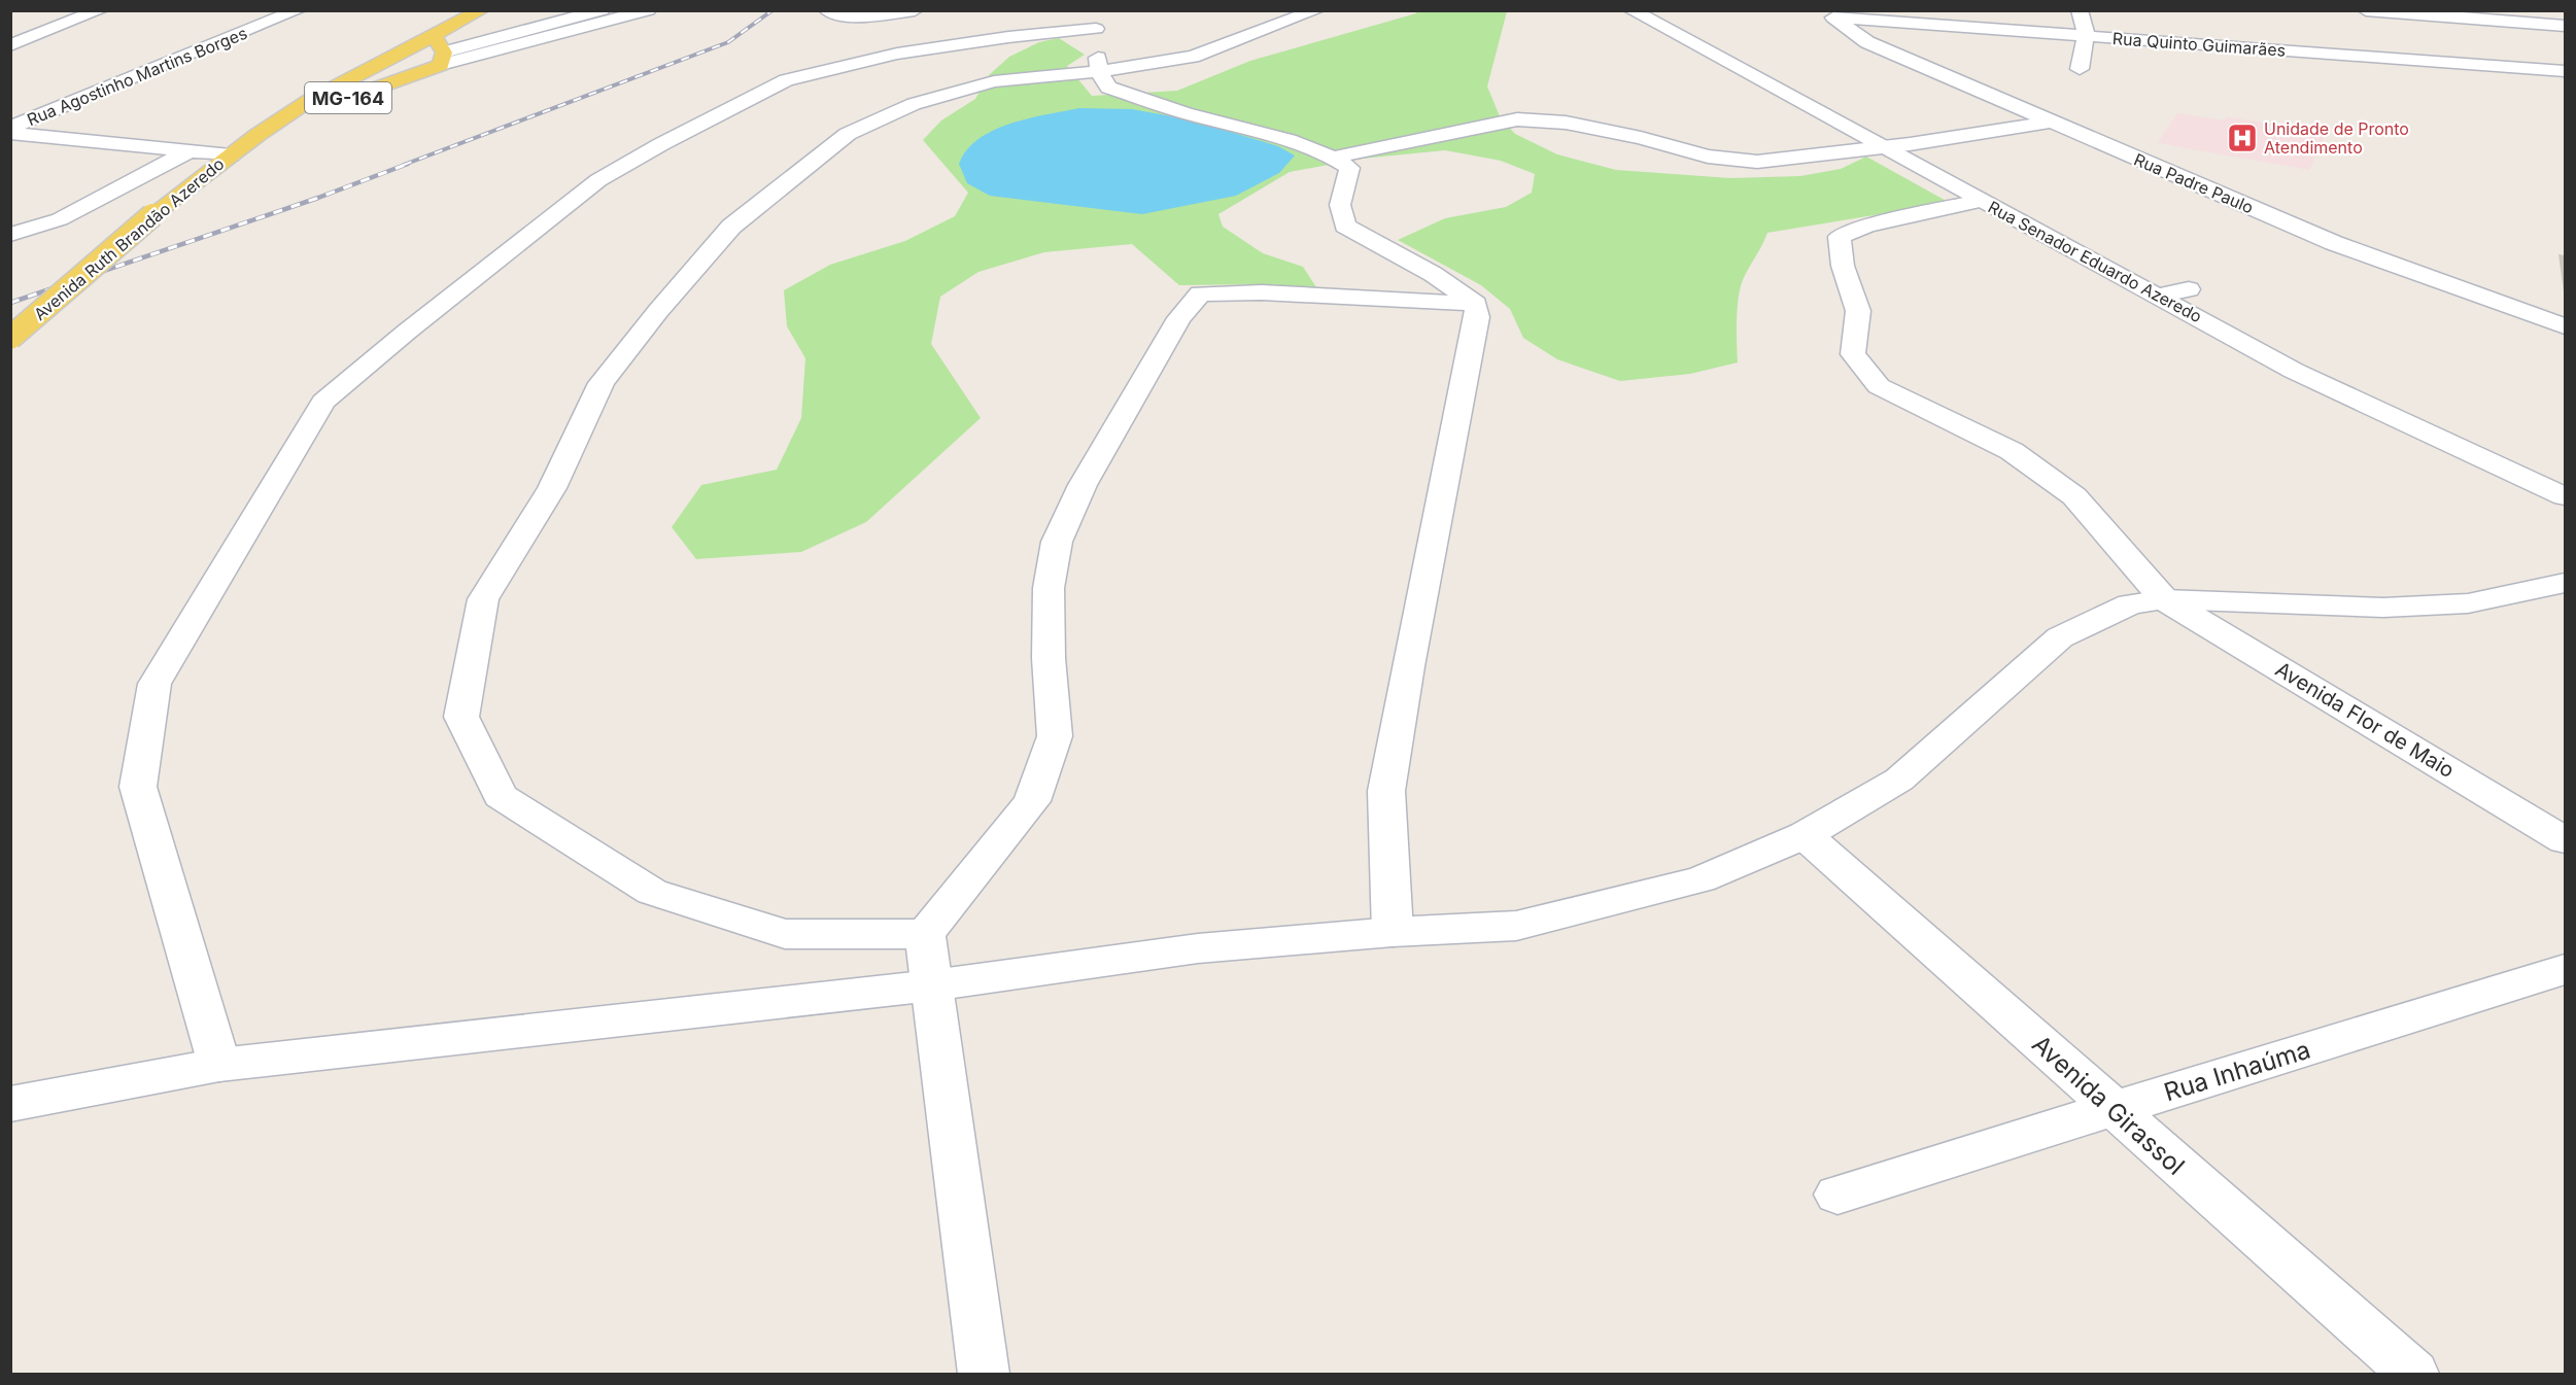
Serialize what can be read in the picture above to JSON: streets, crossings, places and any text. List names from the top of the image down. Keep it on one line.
{"streets":{"main road":["MG-164","Avenida Ruth Brandão Azeredo"],"street":["Rua Quinto Guimarães","Rua Agostinho Martins Borges","Rua Padre Paulo","Rua Senador Eduardo Azeredo","Avenida Flor de Maio","Rua Inhaúma","Avenida Girassol"]},"crossings":[["Rua Quinto Guimarães","Rua Padre Paulo"],["MG-164","Avenida Ruth Brandão Azeredo"],["Rua Senador Eduardo Azeredo","Avenida Flor de Maio"],["Rua Inhaúma","Avenida Girassol"]],"places":{"hospital":["Unidade de Pronto Atendimento"]}}
